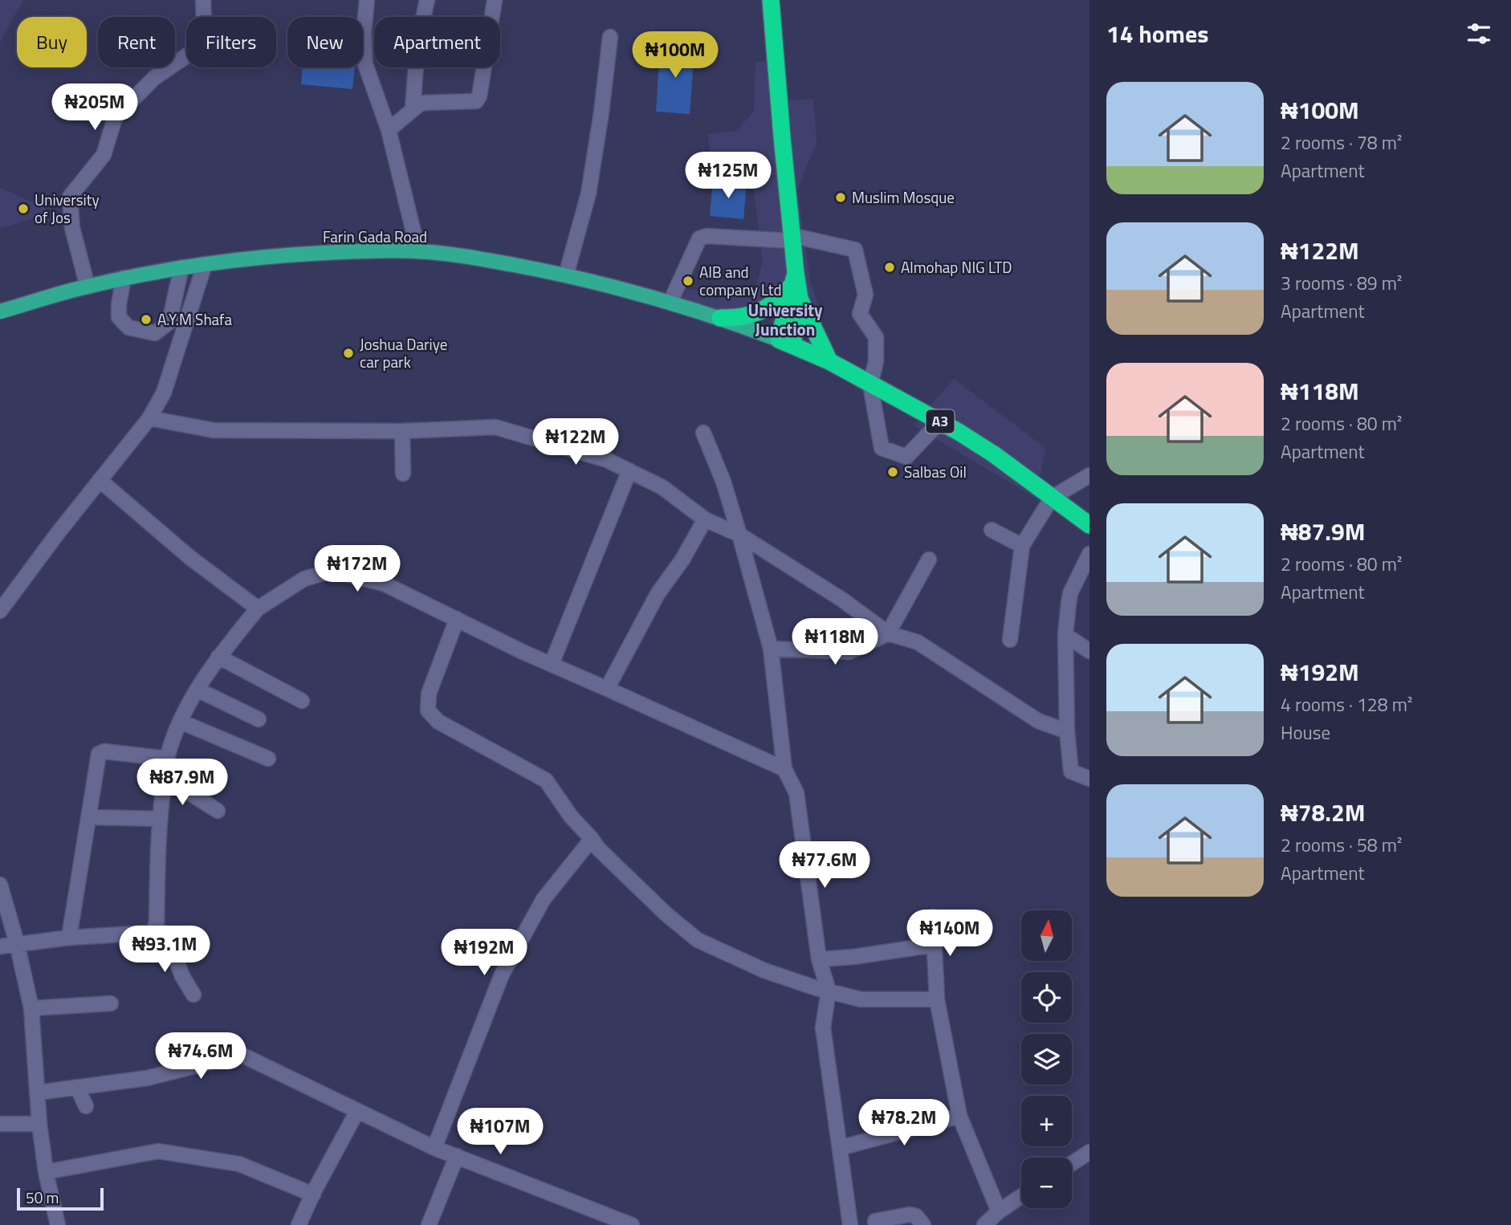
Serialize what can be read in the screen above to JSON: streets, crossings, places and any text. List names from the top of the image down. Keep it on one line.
{"streets":{"highway":["A3"],"main road":["Farin Gada Road"]},"crossings":[["Farin Gada Road","A3"]],"districts":["University Junction"],"places":["Muslim Mosque","University of Jos","Almohap NIG LTD","AIB and company Ltd","A.Y.M Shafa","Joshua Dariye car park","Salbas Oil"],"scale_bar":"50 m","north":"top","page":{"heading":"14 homes","chip":["Buy","Rent","Filters","New","Apartment"],"price":["₦100M","₦205M","₦125M","₦122M","₦172M","₦118M","₦87.9M","₦77.6M","₦140M","₦93.1M","₦192M","₦74.6M","₦78.2M","₦107M"],"list":[{"name":"₦100M","note":"2 rooms · 78 m² · Apartment"},{"name":"₦122M","note":"3 rooms · 89 m² · Apartment"},{"name":"₦118M","note":"2 rooms · 80 m² · Apartment"},{"name":"₦87.9M","note":"2 rooms · 80 m² · Apartment"},{"name":"₦192M","note":"4 rooms · 128 m² · House"},{"name":"₦78.2M","note":"2 rooms · 58 m² · Apartment"}],"map_buttons":["+","−"],"scale":"50 m"}}
